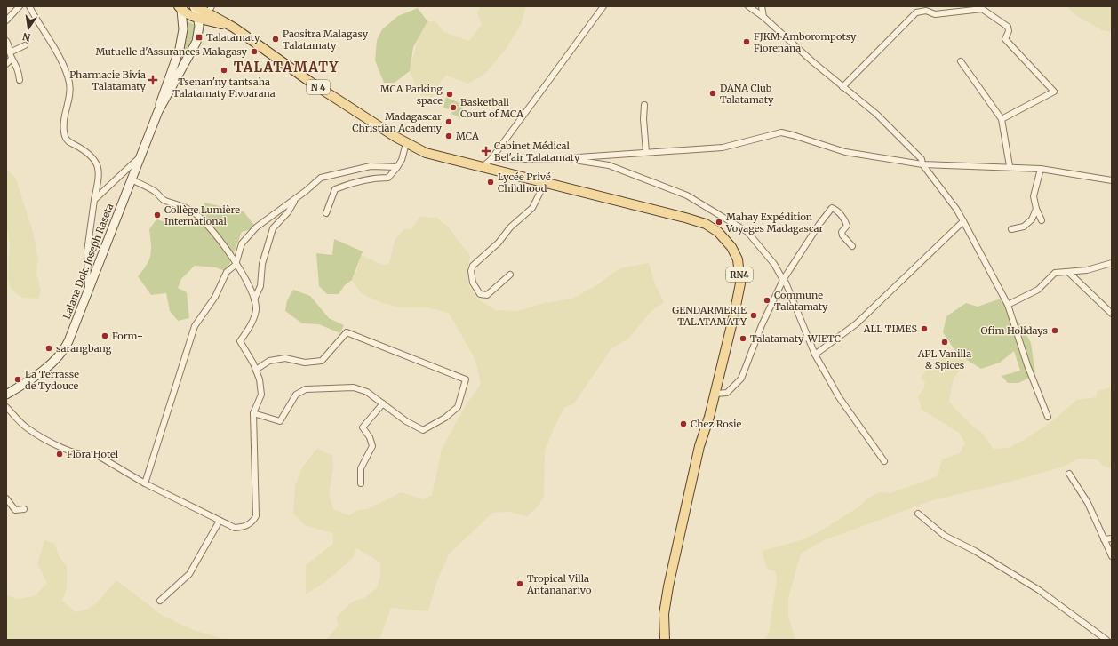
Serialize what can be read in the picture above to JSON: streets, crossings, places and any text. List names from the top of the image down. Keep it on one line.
{"streets":{"main road":["N 4","Lalana Dok. Joseph Raseta","RN4"]},"crossings":[["N 4","RN4"]],"districts":["TALATAMATY"],"places":{"transit":["Talatamaty"],"other":["Paositra Malagasy Talatamaty","FJKM Amborompotsy Fiorenana","Mutuelle d'Assurances Malagasy","Tsenan'ny tantsaha Talatamaty Fivoarana","DANA Club Talatamaty","MCA Parking space","Basketball Court of MCA","Madagascar Christian Academy","MCA","Lycée Privé Childhood","Collège Lumière International","Mahay Expédition Voyages Madagascar","Commune Talatamaty","GENDARMERIE TALATAMATY","ALL TIMES","Ofim Holidays","Form+","Talatamaty-WIETC","APL Vanilla & Spices","sarangbang","La Terrasse de Tydouce","Chez Rosie","Flora Hotel","Tropical Villa Antananarivo"],"health":["Pharmacie Bivia Talatamaty","Cabinet Médical Bel'air Talatamaty"]},"north":"bottom"}
